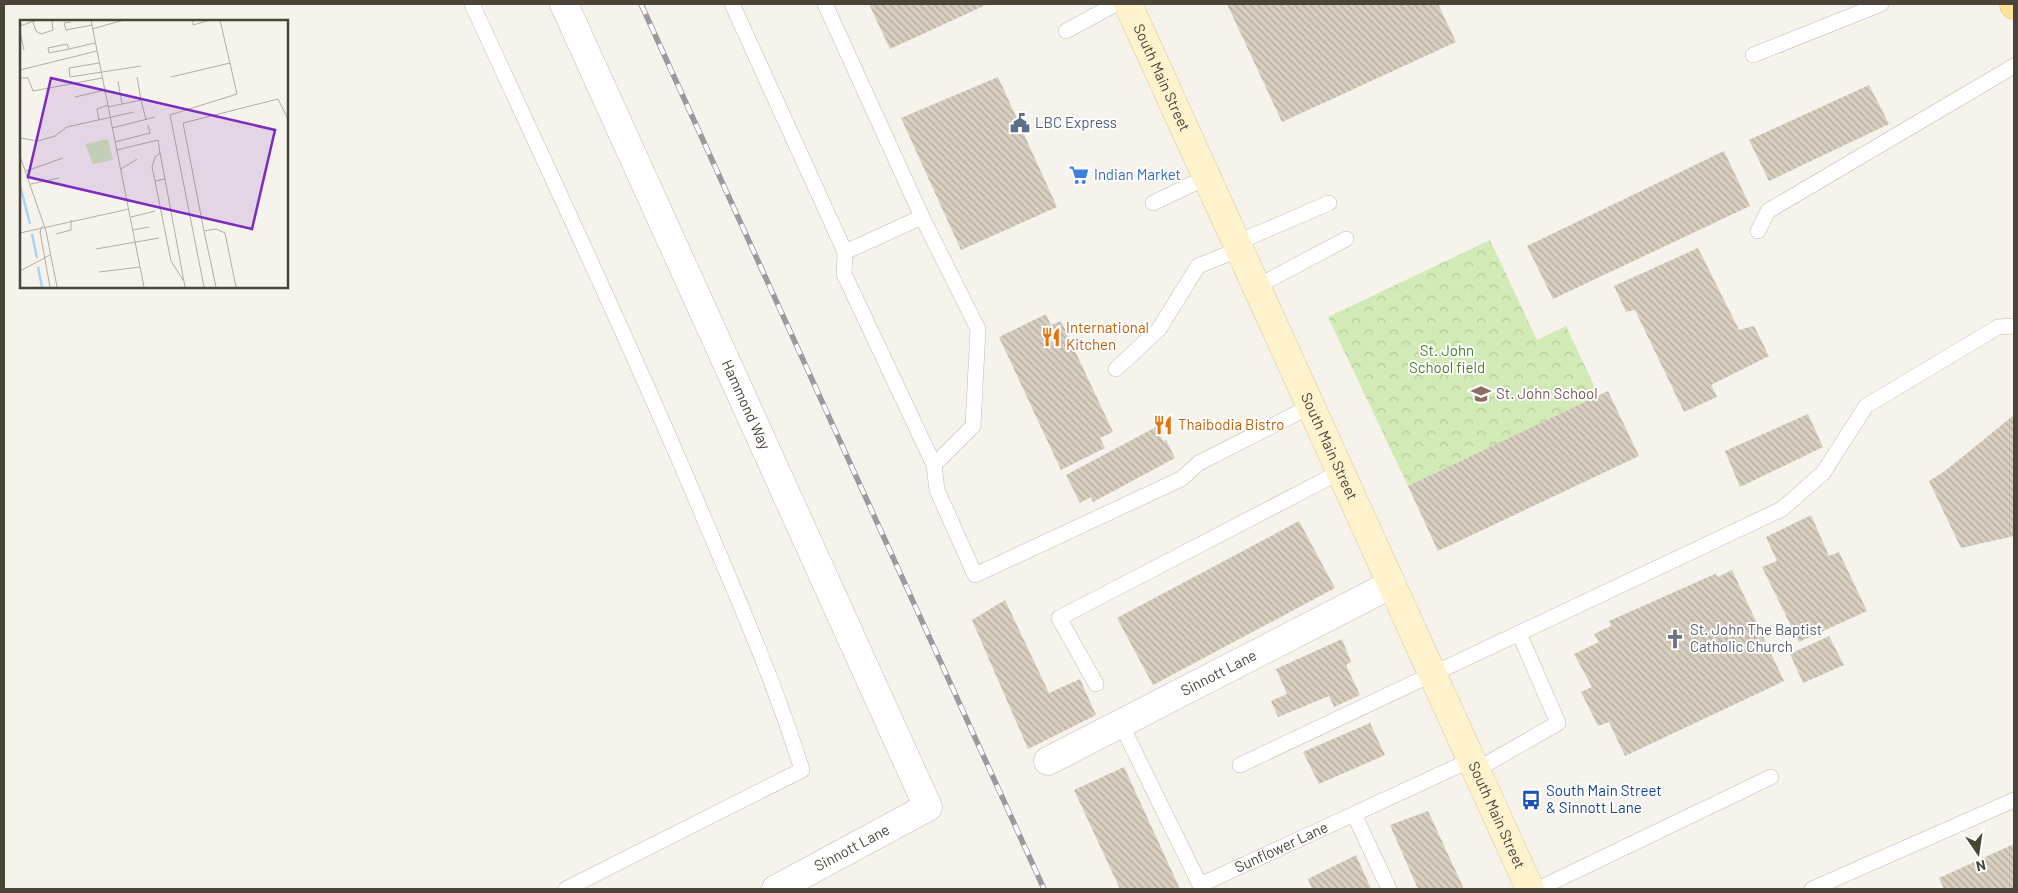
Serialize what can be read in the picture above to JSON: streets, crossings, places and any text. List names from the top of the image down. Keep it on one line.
{"streets":{"main road":["South Main Street"],"street":["Hammond Way","Sinnott Lane"],"lane":["Sunflower Lane"]},"crossings":[["South Main Street","Sinnott Lane"],["South Main Street","Sunflower Lane"],["Hammond Way","Sinnott Lane"],["Sinnott Lane","Sunflower Lane"]],"parks":["St. John School field"],"places":{"public building":["LBC Express"],"supermarket":["Indian Market"],"restaurant":["International Kitchen","Thaibodia Bistro"],"school or university":["St. John School"],"church":["St. John The Baptist Catholic Church"],"bus stop":["South Main Street & Sinnott Lane"]},"north":"bottom"}
